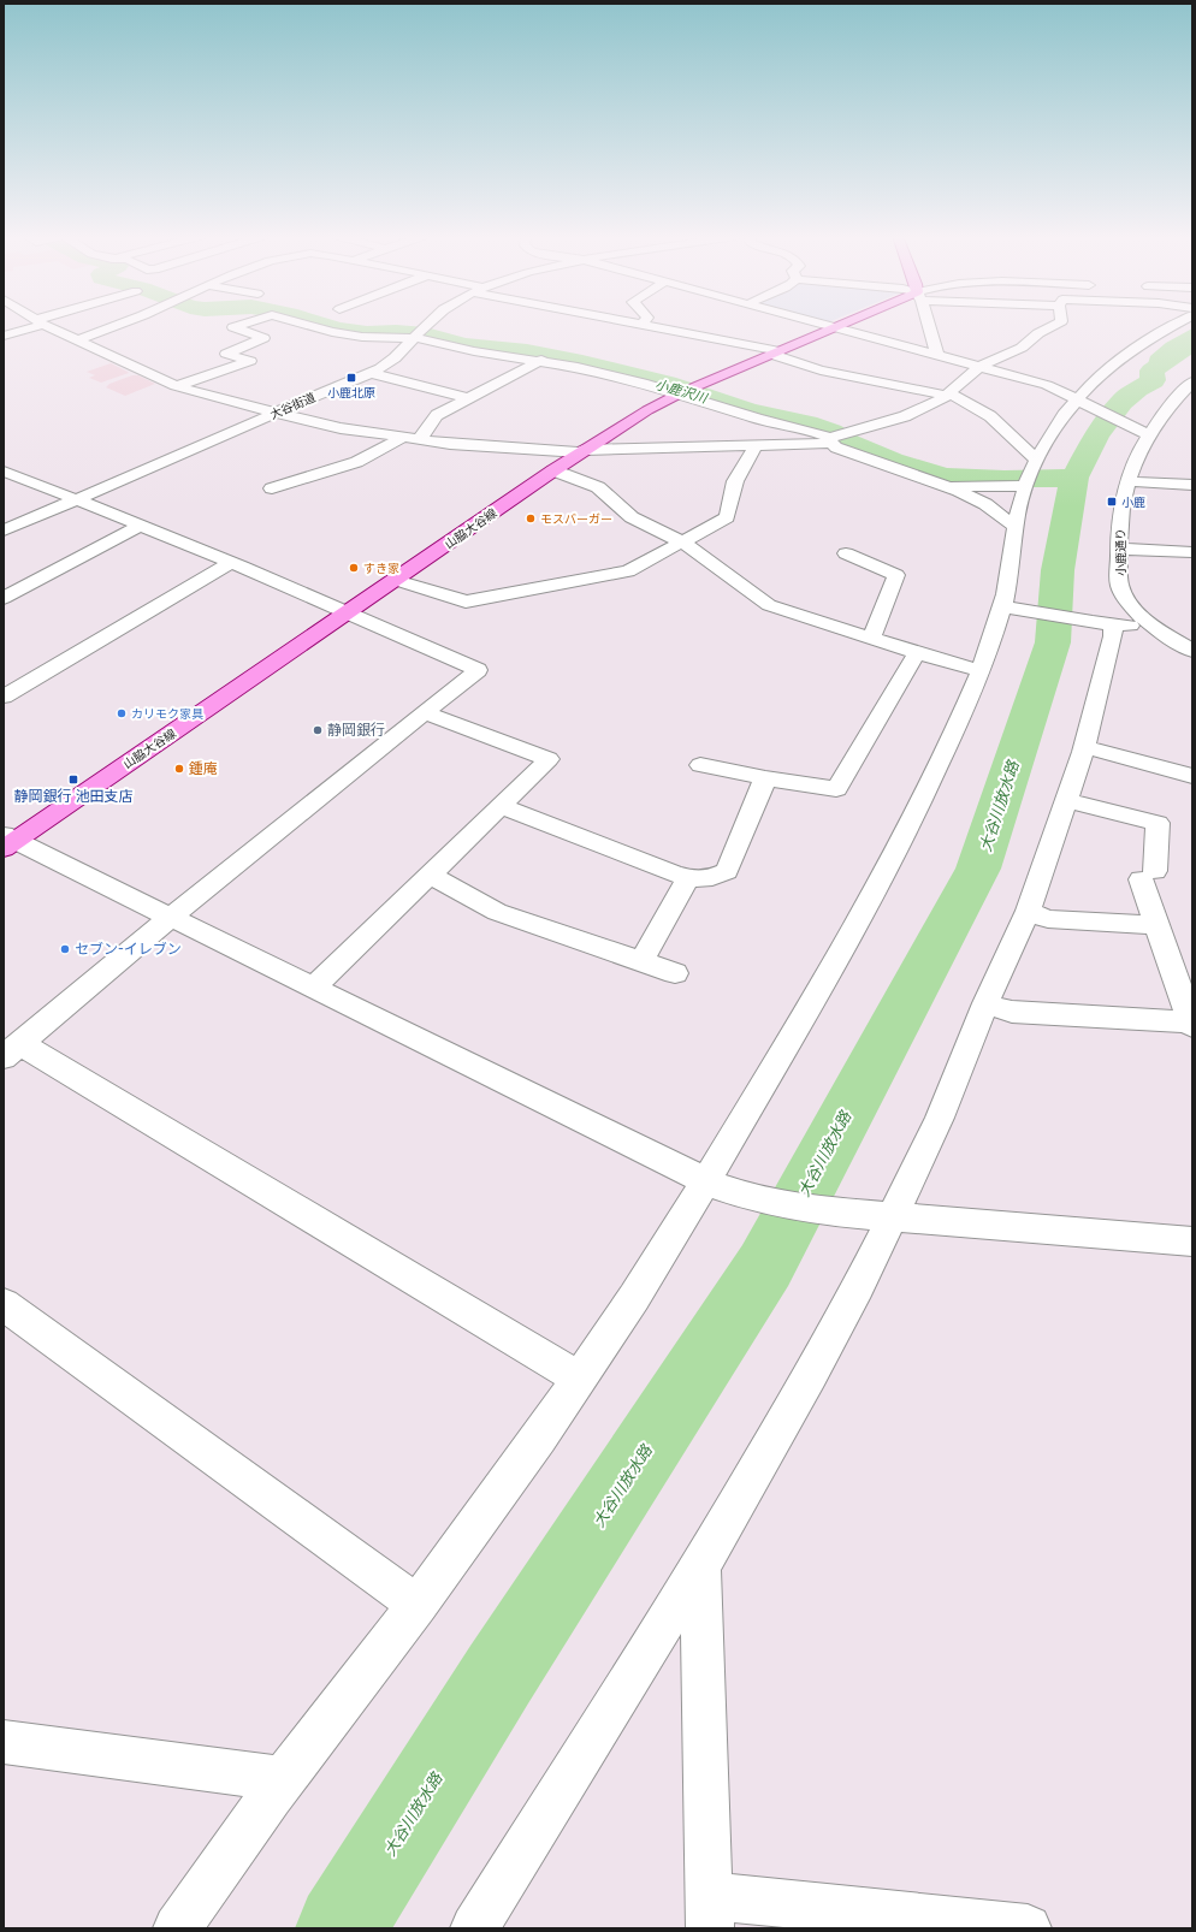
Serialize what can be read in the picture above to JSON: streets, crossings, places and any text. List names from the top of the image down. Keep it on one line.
{"streets":{"main road":["山脇大谷線"],"street":["大谷街道","小鹿通り"]},"water":["小鹿沢川","大谷川放水路"],"places":{"transit":["小鹿北原","小鹿","静岡銀行 池田支店"],"other":["モスバーガー","すき家","カリモク家具","静岡銀行","鍾庵","セブン-イレブン"]}}
